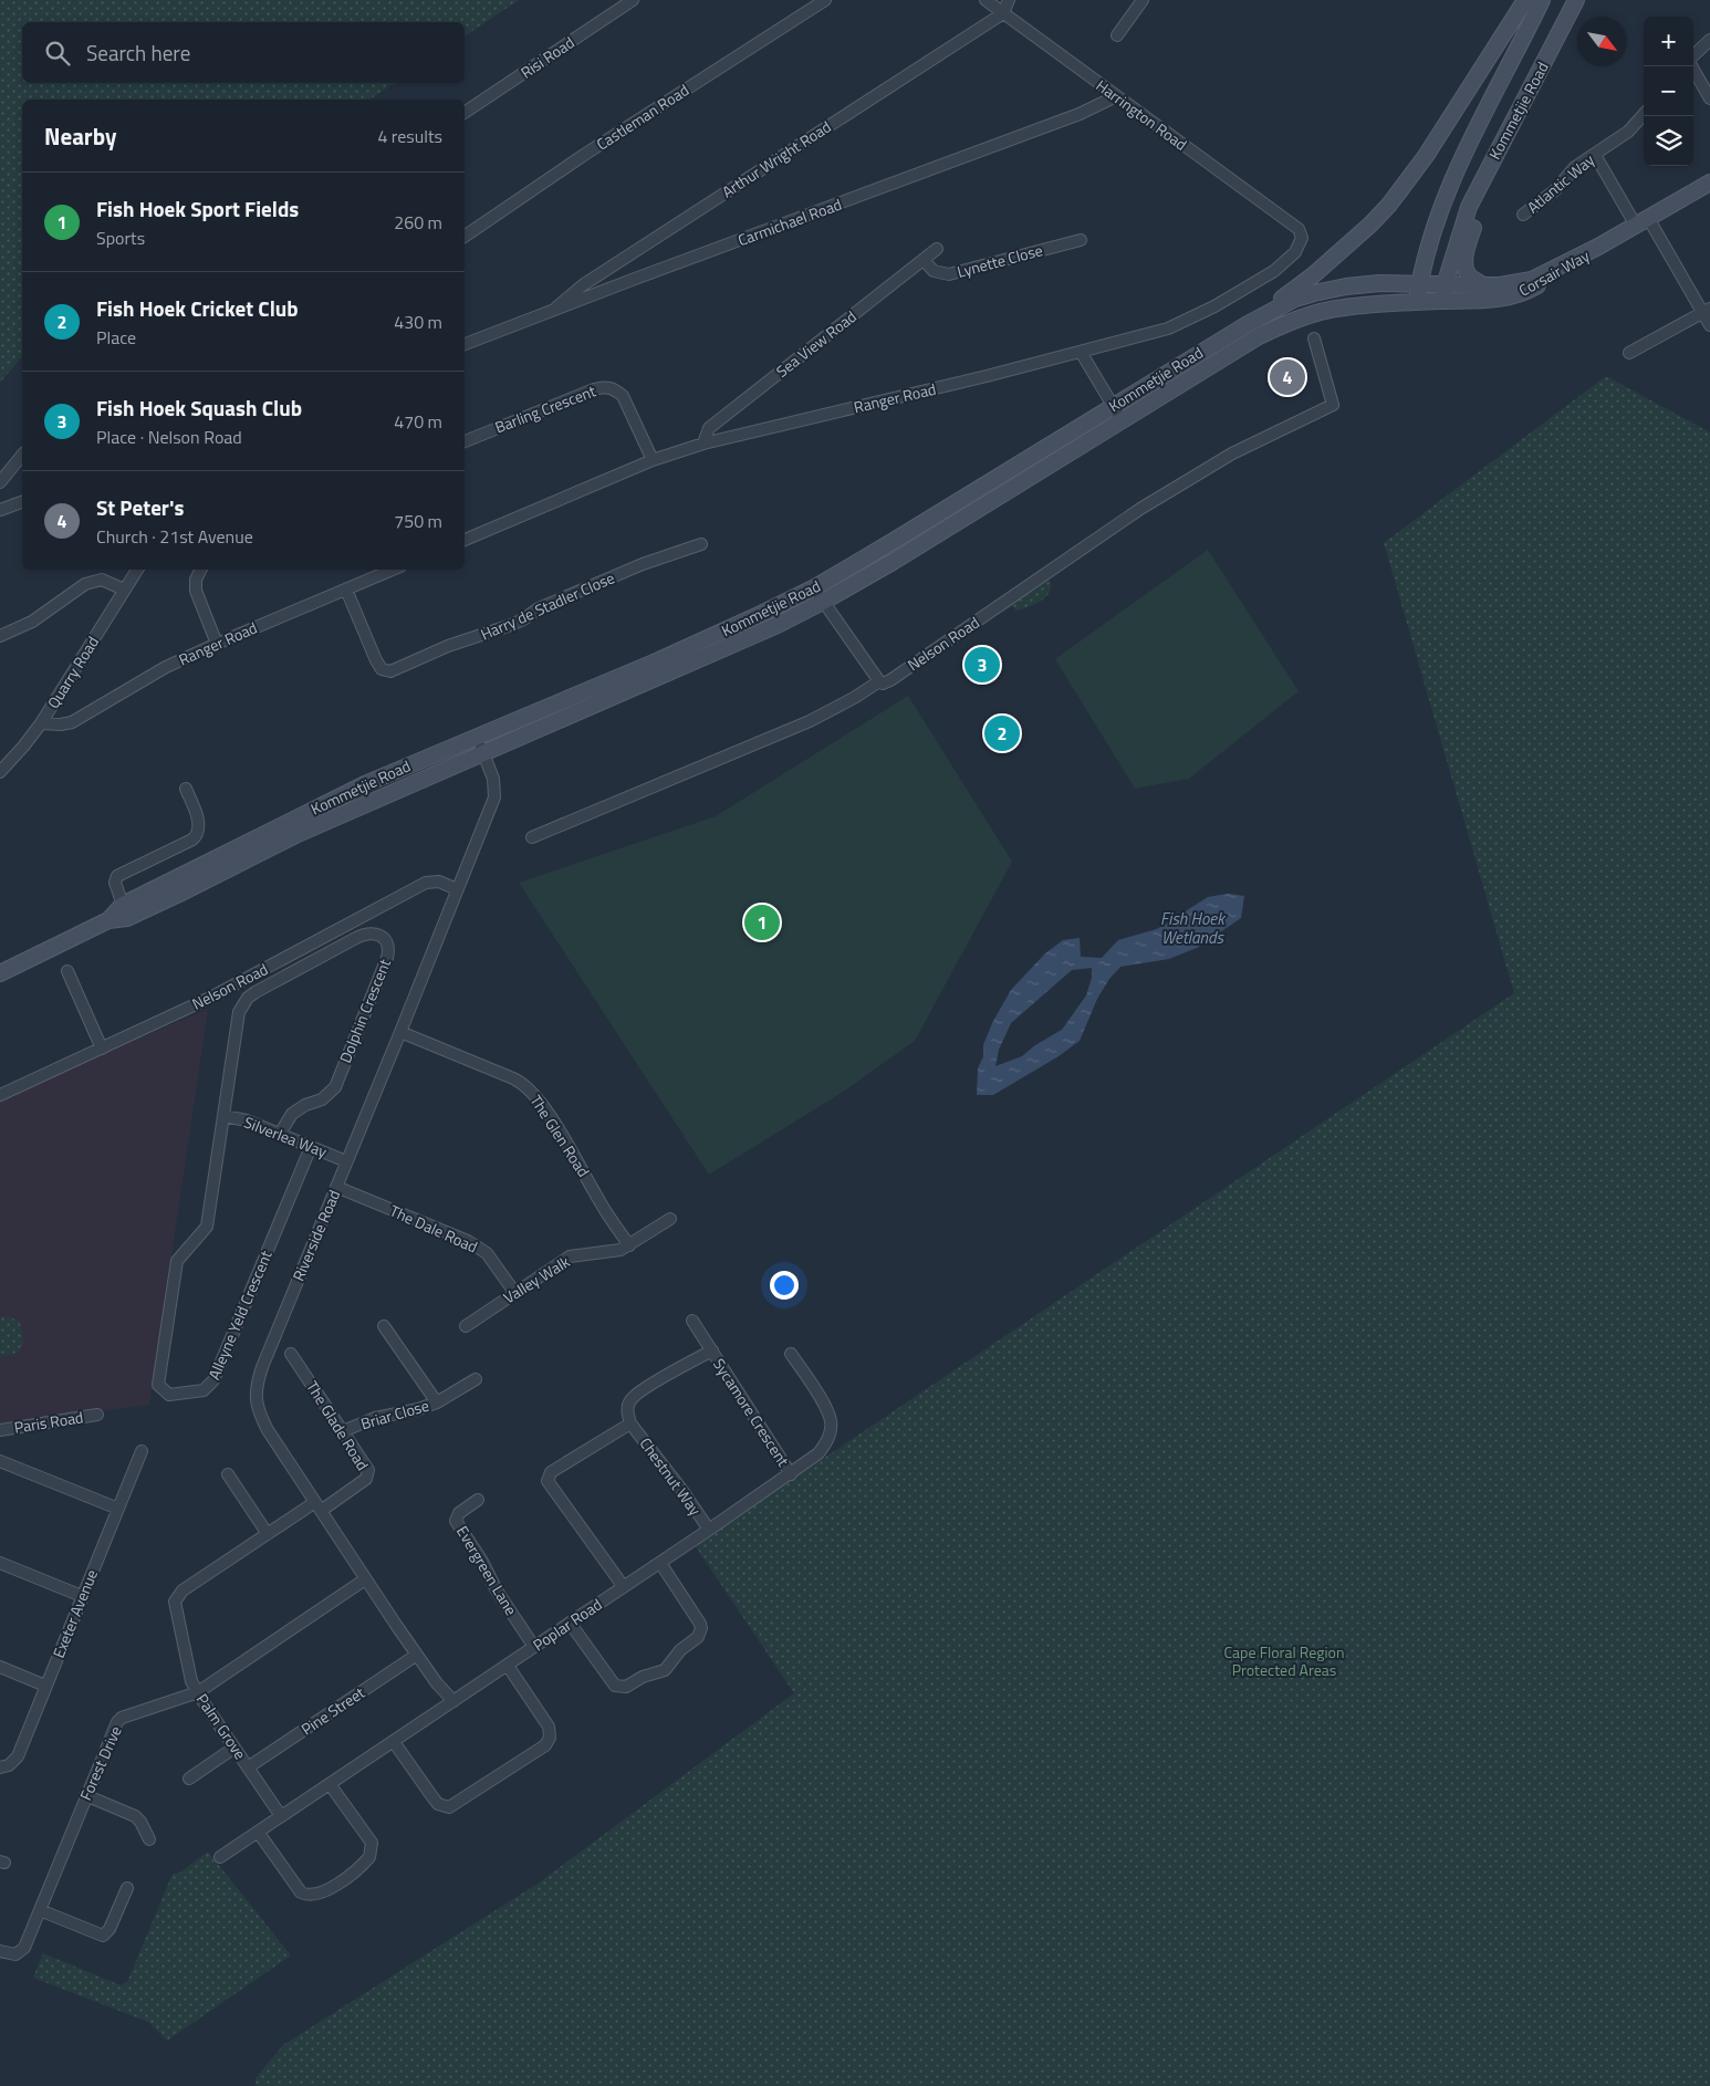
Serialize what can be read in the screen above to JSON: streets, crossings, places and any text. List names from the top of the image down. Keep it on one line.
{"streets":{"main road":["Kommetjie Road","Corsair Way"],"street":["Risi Road","Harrington Road","Castleman Road","Arthur Wright Road","Atlantic Way","Carmichael Road","Lynette Close","Sea View Road","Ranger Road","Barling Crescent","Harry de Stadler Close","Nelson Road","Quarry Road","Dolphin Crescent","The Glen Road","Silverlea Way","The Dale Road","Riverside Road","Valley Walk","Alleyne Yeld Crescent","Sycamore Crescent","Briar Close","Paris Road","The Glade Road","Chestnut Way","Evergreen Lane","Exeter Avenue","Poplar Road","Pine Street","Palm Grove","Forest Drive"]},"crossings":[["Kommetjie Road","Corsair Way"],["Kommetjie Road","Riverside Road"],["Harrington Road","Arthur Wright Road"],["Harrington Road","Carmichael Road"],["Harrington Road","Ranger Road"],["Arthur Wright Road","Carmichael Road"],["Lynette Close","Sea View Road"],["Sea View Road","Ranger Road"],["Ranger Road","Barling Crescent"],["Ranger Road","Harry de Stadler Close"],["Ranger Road","Quarry Road"],["Nelson Road","Riverside Road"],["Dolphin Crescent","Silverlea Way"],["Dolphin Crescent","Alleyne Yeld Crescent"],["The Glen Road","Riverside Road"],["The Glen Road","Valley Walk"],["Silverlea Way","Riverside Road"],["Silverlea Way","Alleyne Yeld Crescent"],["The Dale Road","Riverside Road"],["The Dale Road","Valley Walk"],["Riverside Road","The Glade Road"],["Riverside Road","Poplar Road"],["Riverside Road","Pine Street"],["Riverside Road","Palm Grove"],["Riverside Road","Forest Drive"],["Sycamore Crescent","Chestnut Way"],["Sycamore Crescent","Poplar Road"],["Briar Close","The Glade Road"],["The Glade Road","Palm Grove"],["Chestnut Way","Poplar Road"],["Evergreen Lane","Poplar Road"],["Poplar Road","Palm Grove"],["Pine Street","Palm Grove"],["Palm Grove","Forest Drive"]],"water":["Fish Hoek Wetlands"],"parks":["Cape Floral Region Protected Areas"],"north":"bottom right","page":{"map_buttons":["+","−"],"search":"Search here","heading":["Nearby","4 results"],"list":[{"mark":"1","name":"Fish Hoek Sport Fields","note":"Sports","value":"260 m"},{"mark":"2","name":"Fish Hoek Cricket Club","note":"Place","value":"430 m"},{"mark":"3","name":"Fish Hoek Squash Club","note":"Place · Nelson Road","value":"470 m"},{"mark":"4","name":"St Peter's","note":"Church · 21st Avenue","value":"750 m"}],"pins":["4","3","2","1"]}}
